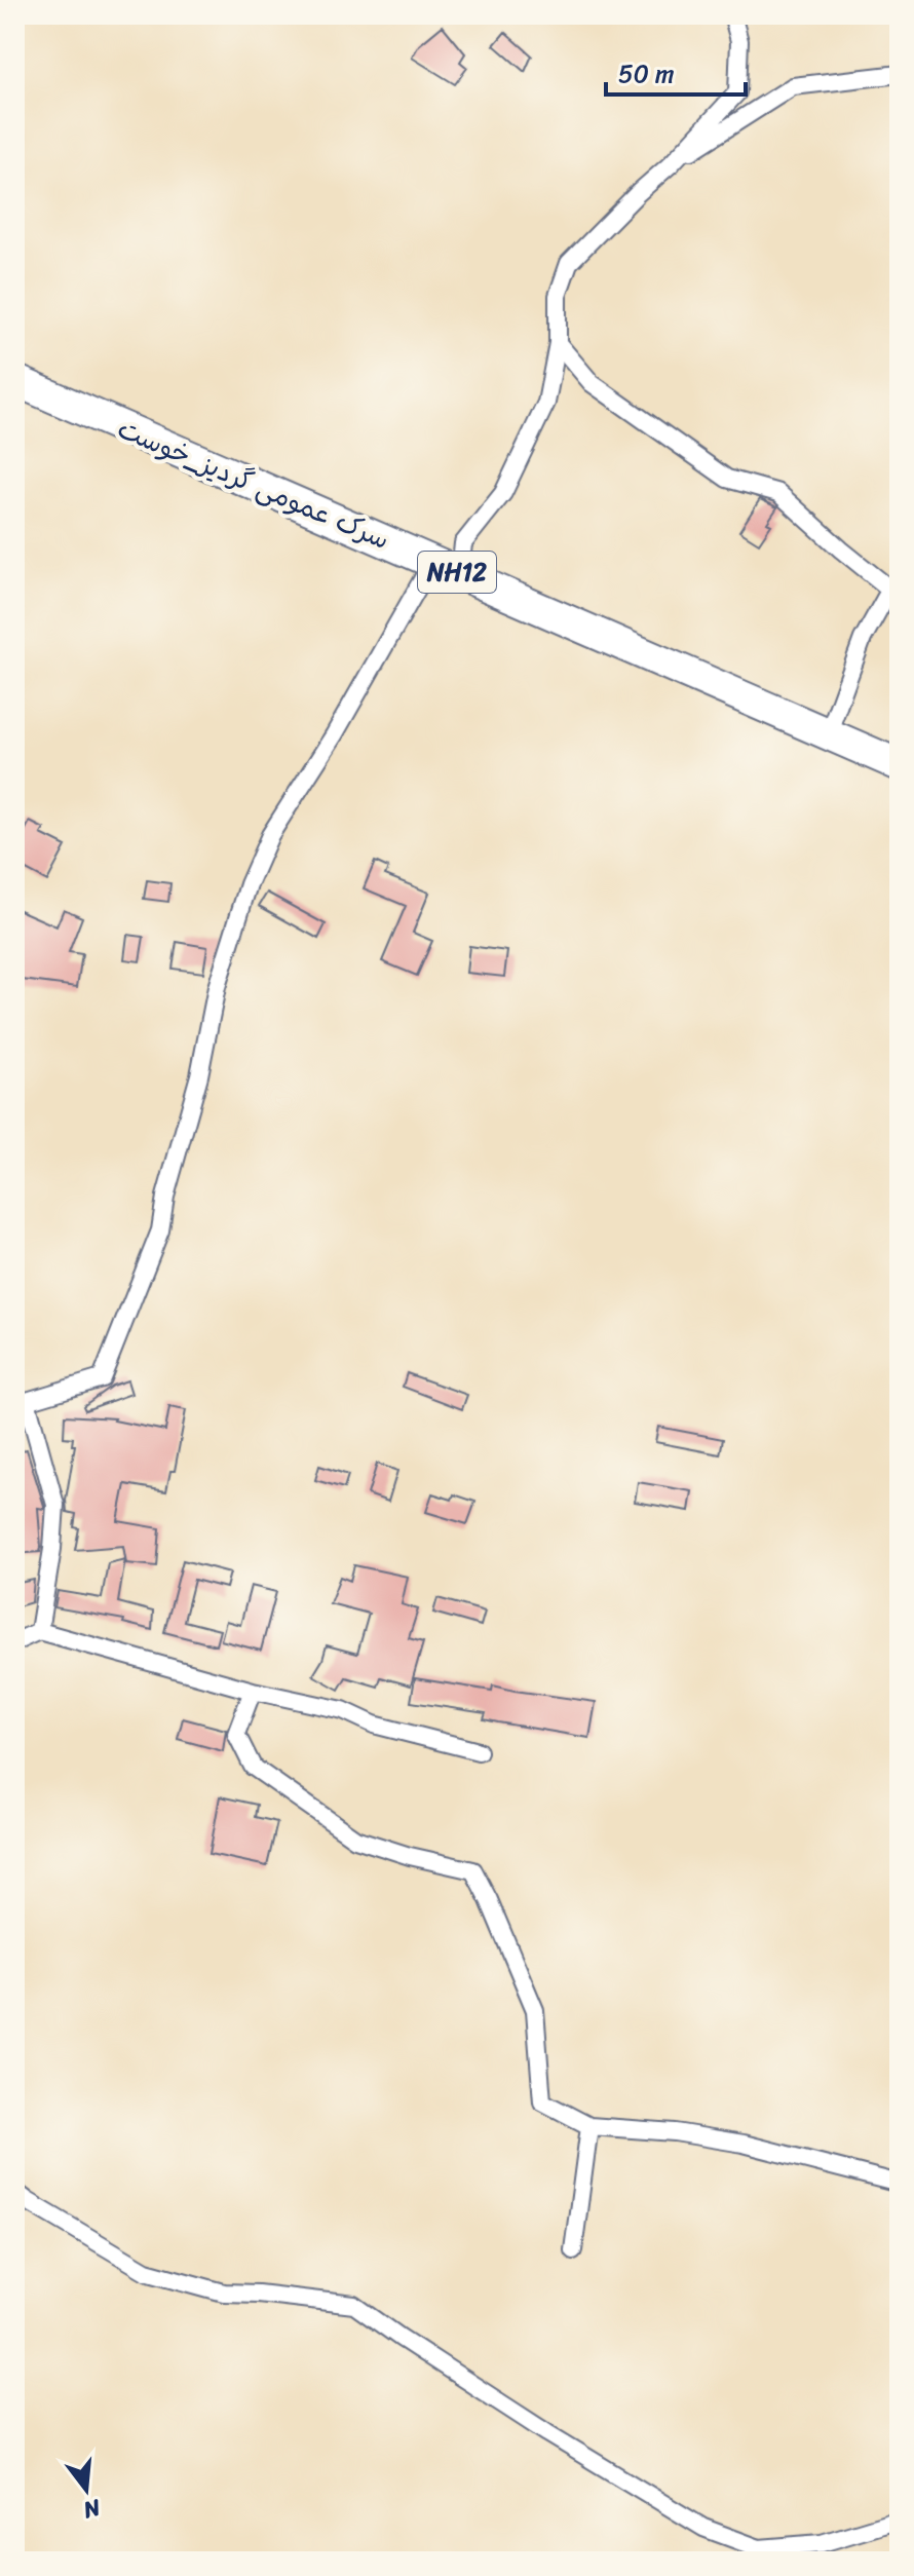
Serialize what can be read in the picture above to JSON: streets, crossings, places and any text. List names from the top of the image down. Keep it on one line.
{"streets":{"highway":["سرک عمومی گردیز_خوست","NH12"]},"scale_bar":"50 m","north":"bottom"}
